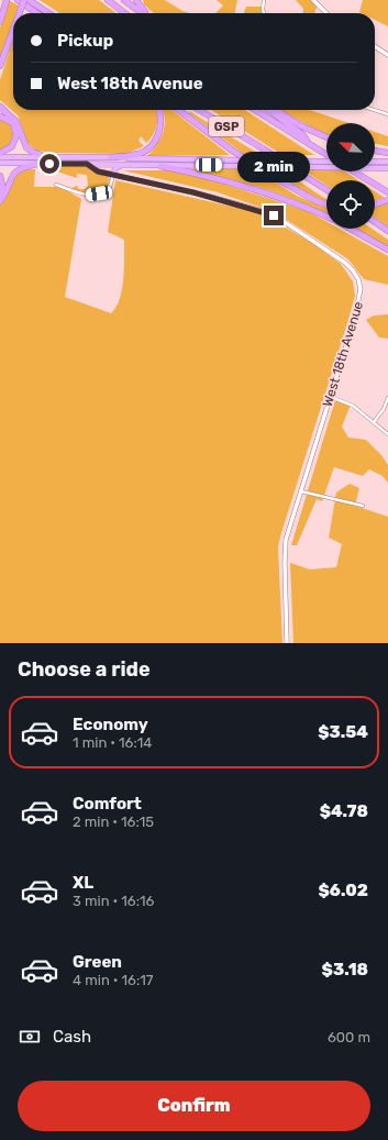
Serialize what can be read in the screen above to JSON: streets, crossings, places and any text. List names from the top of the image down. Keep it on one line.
{"streets":{"highway":["GSP"],"street":["West 18th Avenue"]},"north":"top left","page":{"banner":["Pickup","West 18th Avenue"],"bubble":"2 min","heading":"Choose a ride","list":[{"name":"Economy","note":"1 min · 16:14","value":"$3.54"},{"name":"Comfort","note":"2 min · 16:15","value":"$4.78"},{"name":"XL","note":"3 min · 16:16","value":"$6.02"},{"name":"Green","note":"4 min · 16:17","value":"$3.18"}],"pay":["Cash","600 m"],"buttons":"Confirm"}}
